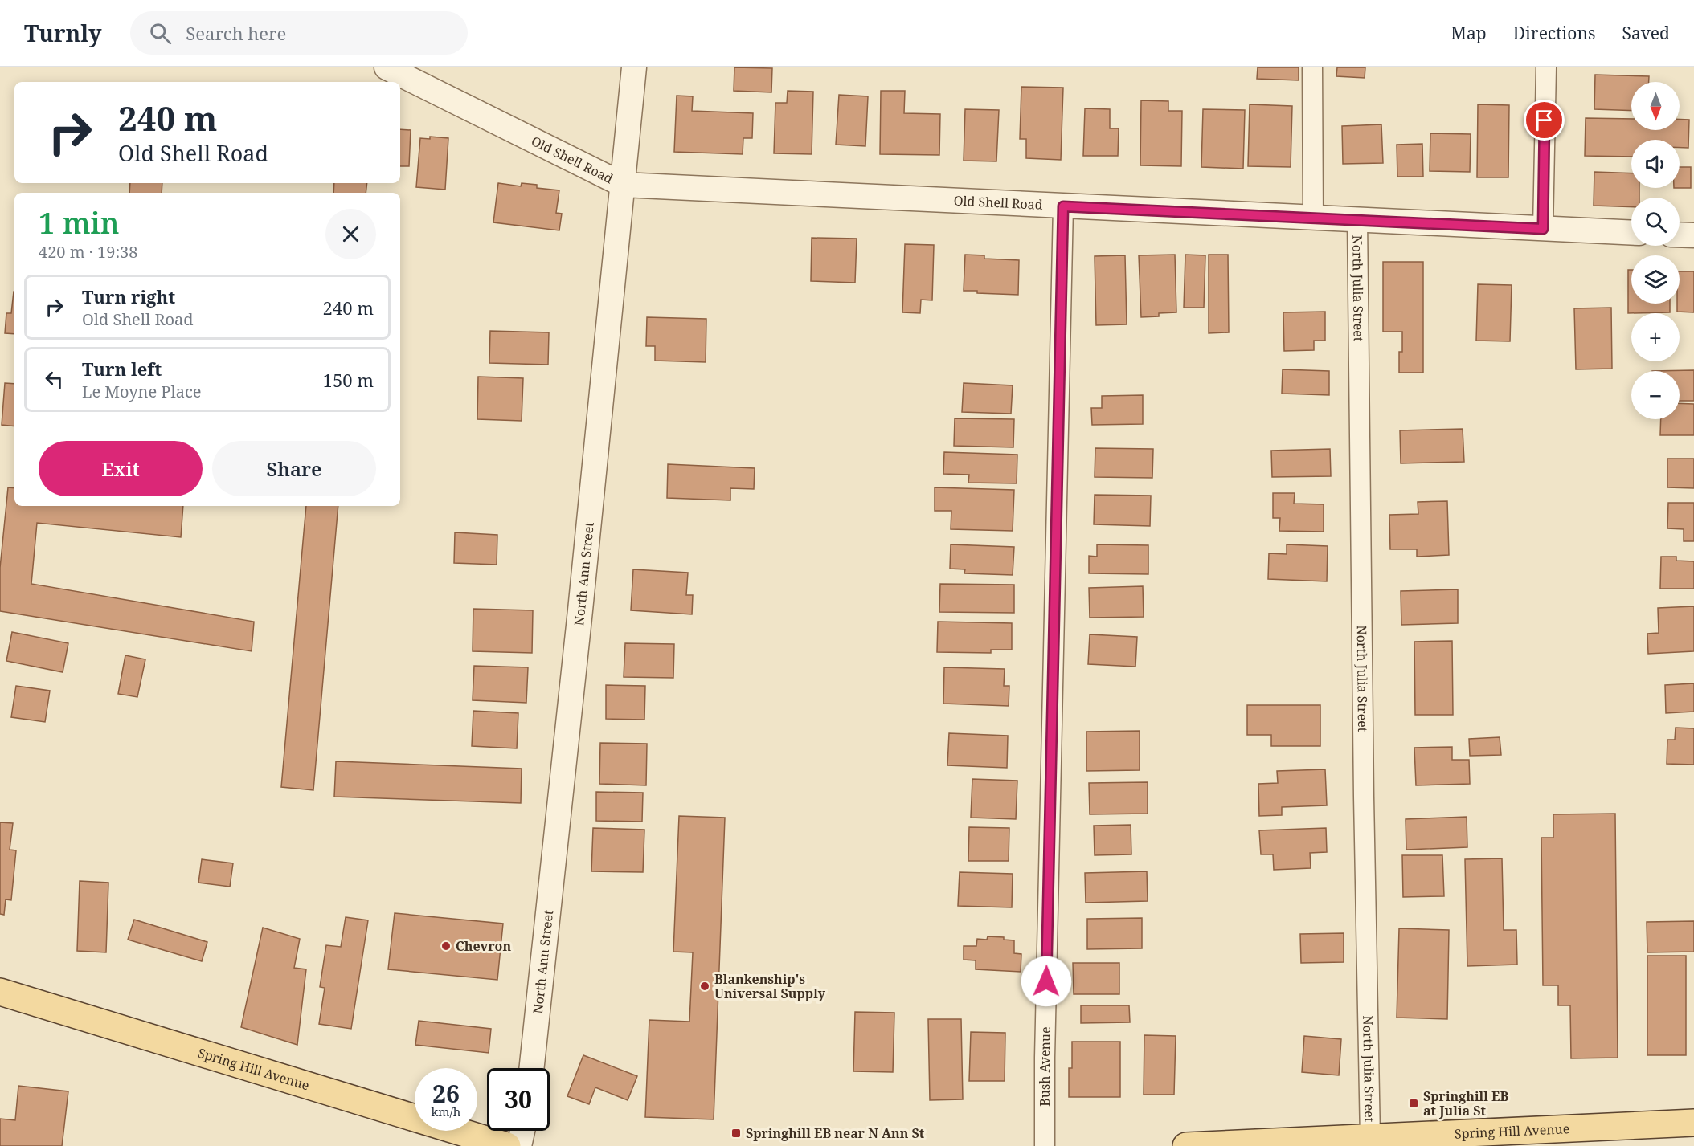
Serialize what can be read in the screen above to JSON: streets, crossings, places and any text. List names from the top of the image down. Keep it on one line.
{"streets":{"main road":["Spring Hill Avenue"],"street":["Old Shell Road","North Julia Street","North Ann Street","Bush Avenue"]},"crossings":[["Old Shell Road","North Julia Street"],["Old Shell Road","North Ann Street"],["Old Shell Road","Bush Avenue"],["North Julia Street","Spring Hill Avenue"]],"places":{"other":["Chevron","Blankenship's Universal Supply"],"transit":["Springhill EB at Julia St","Springhill EB near N Ann St"]},"north":"bottom","page":{"header":"Turnly","search":"Search here","nav":["Map","Directions","Saved"],"map_buttons":["+","−"],"turn":["240 m","Old Shell Road"],"heading":["1 min","420 m · 19:38"],"list":[{"name":"Turn right","note":"Old Shell Road","value":"240 m"},{"name":"Turn left","note":"Le Moyne Place","value":"150 m"}],"buttons":["Exit","Share"],"speed":"26 km/h","limit":"30"}}
